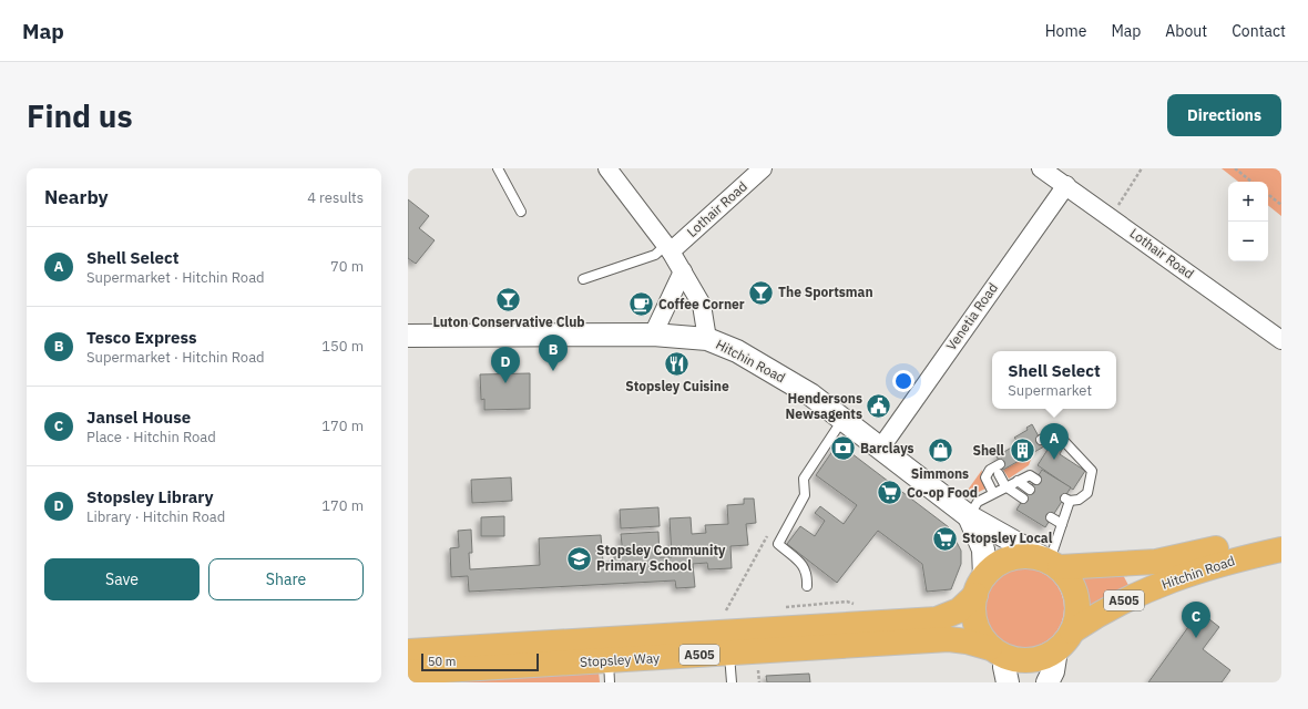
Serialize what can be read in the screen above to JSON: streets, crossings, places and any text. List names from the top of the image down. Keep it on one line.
{"streets":{"main road":["Hitchin Road","A505","Stopsley Way"],"street":["Lothair Road","Venetia Road"]},"crossings":[["Lothair Road","Venetia Road"],["Venetia Road","Hitchin Road"],["Hitchin Road","A505"],["Hitchin Road","Stopsley Way"],["A505","Stopsley Way"]],"places":{"bar":["The Sportsman","Luton Conservative Club"],"cafe":["Coffee Corner"],"restaurant":["Stopsley Cuisine"],"public building":["Hendersons Newsagents"],"bank":["Barclays"],"shop":["Simmons"],"building":["Shell"],"supermarket":["Co-op Food","Stopsley Local"],"school or university":["Stopsley Community Primary School"]},"scale_bar":"50 m","page":{"header":"Map","nav":["Home","Map","About","Contact"],"buttons":["Directions",["Save","Share"]],"title":"Find us","heading":["Nearby","4 results"],"map_buttons":["+","−"],"list":[{"mark":"A","name":"Shell Select","note":"Supermarket · Hitchin Road","value":"70 m"},{"mark":"B","name":"Tesco Express","note":"Supermarket · Hitchin Road","value":"150 m"},{"mark":"C","name":"Jansel House","note":"Place · Hitchin Road","value":"170 m"},{"mark":"D","name":"Stopsley Library","note":"Library · Hitchin Road","value":"170 m"}],"pins":["B","D","A","C"],"popup":["Shell Select","Supermarket"],"scale":"50 m"}}
